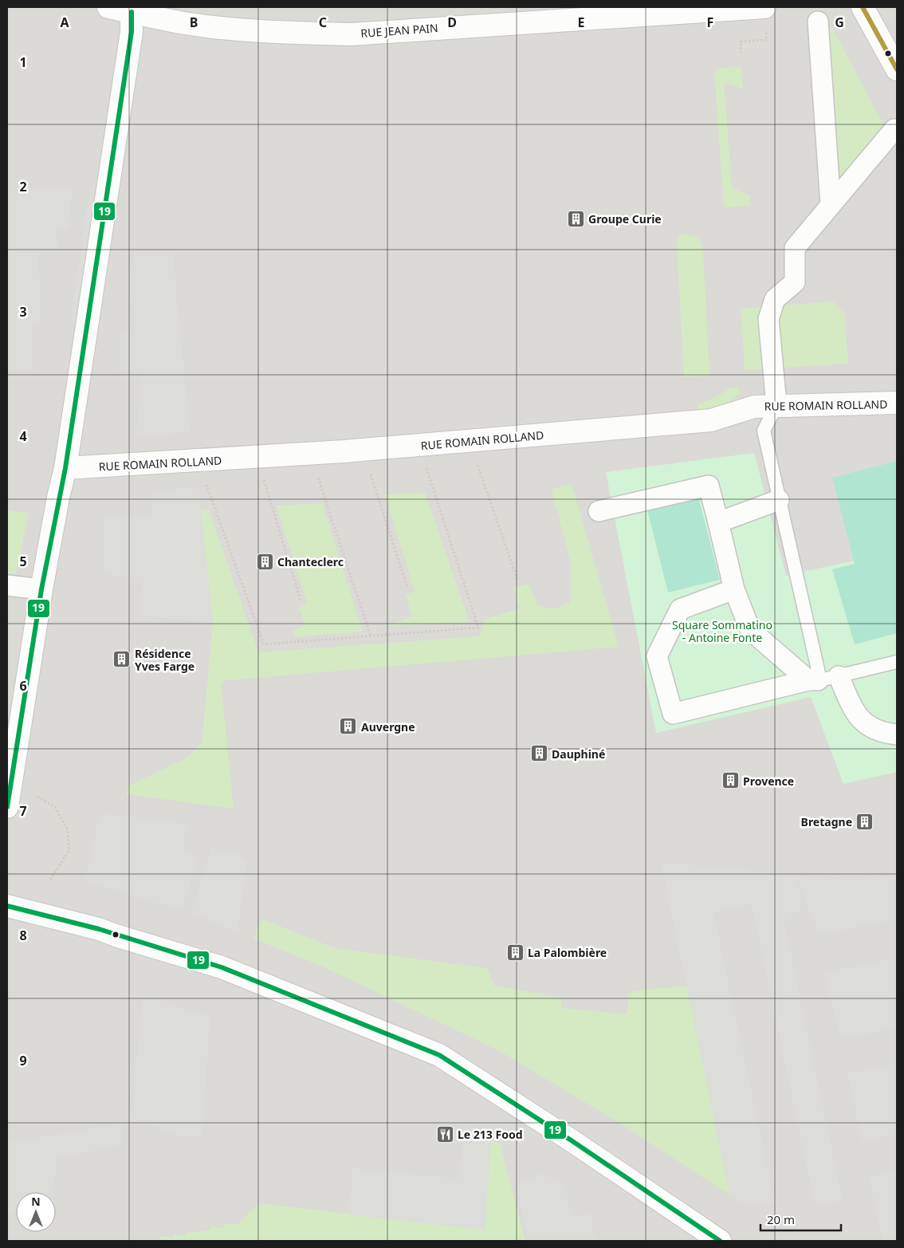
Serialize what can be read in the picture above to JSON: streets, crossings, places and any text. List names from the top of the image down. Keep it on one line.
{"streets":{"street":["RUE JEAN PAIN","RUE ROMAIN ROLLAND"]},"parks":["Square Sommatino - Antoine Fonte"],"places":{"building":["Groupe Curie","Chanteclerc","Résidence Yves Farge","Auvergne","Dauphiné","Provence","Bretagne","La Palombière"],"restaurant":["Le 213 Food"]},"lines":["transit line 19"],"scale_bar":"20 m","north":"top","grid":{"columns":["A","B","C","D","E","F","G"],"rows":["1","2","3","4","5","6","7","8","9"]}}
